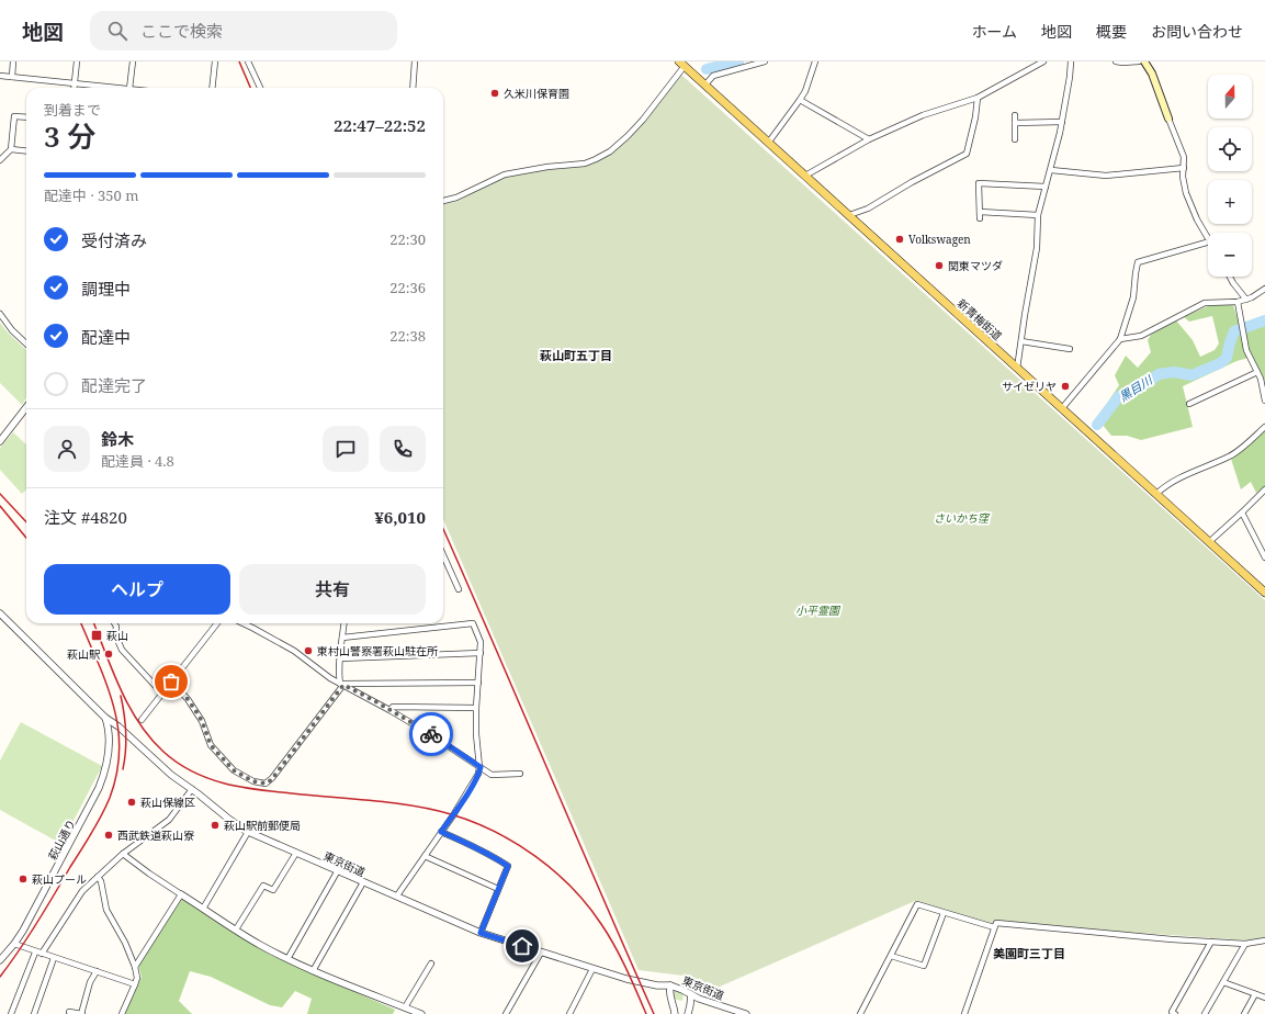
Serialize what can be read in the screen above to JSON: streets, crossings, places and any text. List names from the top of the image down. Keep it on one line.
{"streets":{"main road":["新青梅街道"],"street":["萩山通り","東京街道"]},"crossings":[["萩山通り","東京街道"]],"districts":["萩山町五丁目","美園町三丁目"],"water":["黒目川"],"parks":["さいかち窪","小平霊園"],"places":{"other":["久米川保育園","Volkswagen","関東マツダ","サイゼリヤ","東村山警察署萩山駐在所","萩山駅","萩山保線区","萩山駅前郵便局","西武鉄道萩山寮","萩山プール"],"transit":["萩山"]},"north":"top","page":{"header":"地図","search":"ここで検索","nav":["ホーム","地図","概要","お問い合わせ"],"map_buttons":["+","−"],"heading":["3 分","到着まで","22:47–22:52"],"panel":["鈴木","配達員 · 4.8","注文 #4820","¥6,010"],"bar":"配達中 · 350 m","list":[["受付済み","22:30"],["調理中","22:36"],["配達中","22:38"],"配達完了"],"buttons":["ヘルプ","共有"]}}
